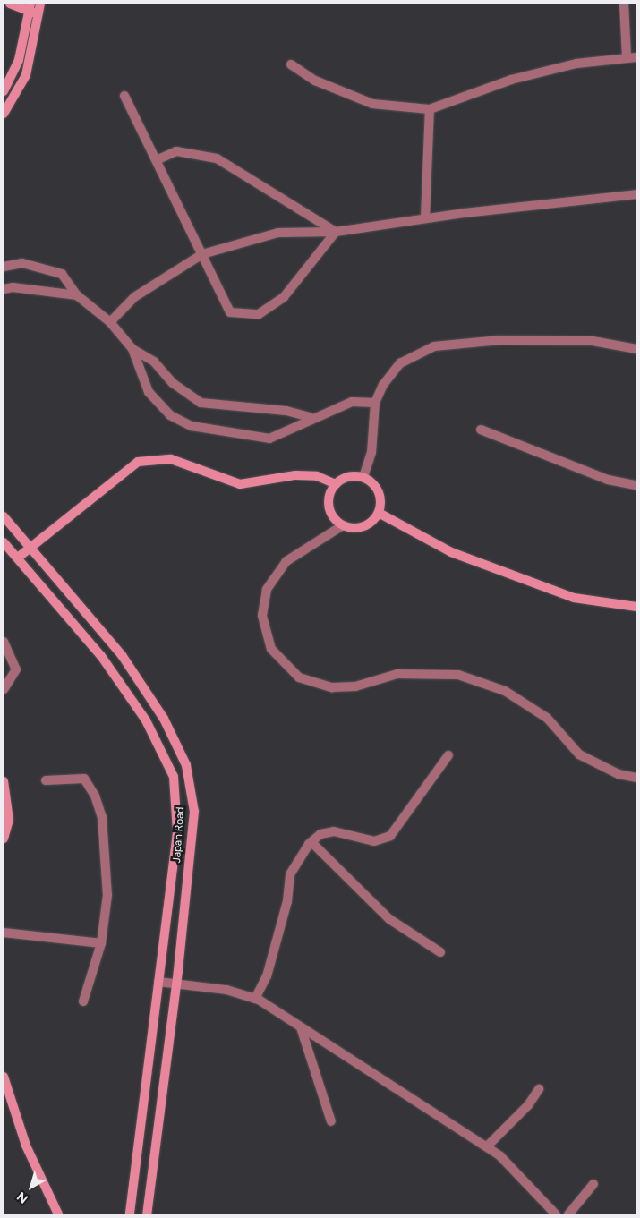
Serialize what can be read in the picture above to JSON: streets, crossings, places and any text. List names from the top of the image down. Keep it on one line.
{"streets":{"main road":["Japan Road"]},"north":"bottom left"}
